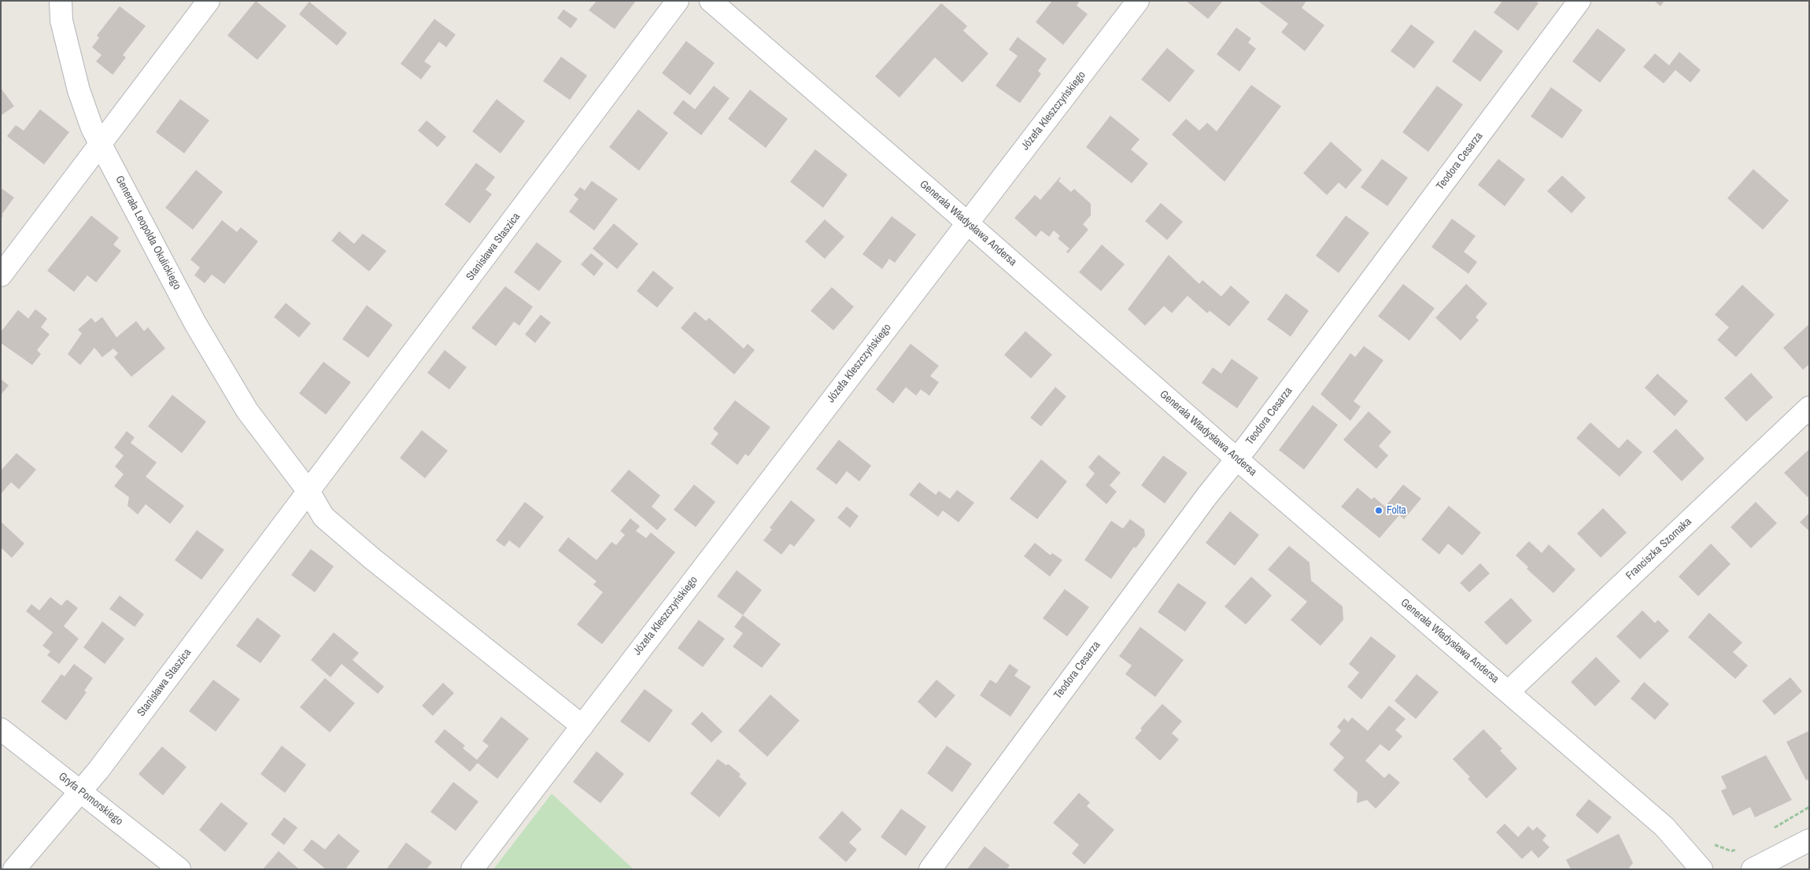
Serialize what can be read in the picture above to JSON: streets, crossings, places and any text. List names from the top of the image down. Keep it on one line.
{"streets":{"street":["Józefa Kleszczyńskiego","Teodora Cesarza","Generała Władysława Andersa","Generała Leopolda Okulickiego","Stanisława Staszica","Franciszka Szornaka","Gryfa Pomorskiego"]},"crossings":[["Józefa Kleszczyńskiego","Generała Władysława Andersa"],["Teodora Cesarza","Generała Władysława Andersa"],["Generała Władysława Andersa","Franciszka Szornaka"],["Generała Leopolda Okulickiego","Stanisława Staszica"],["Stanisława Staszica","Gryfa Pomorskiego"]],"places":["Folta"]}
